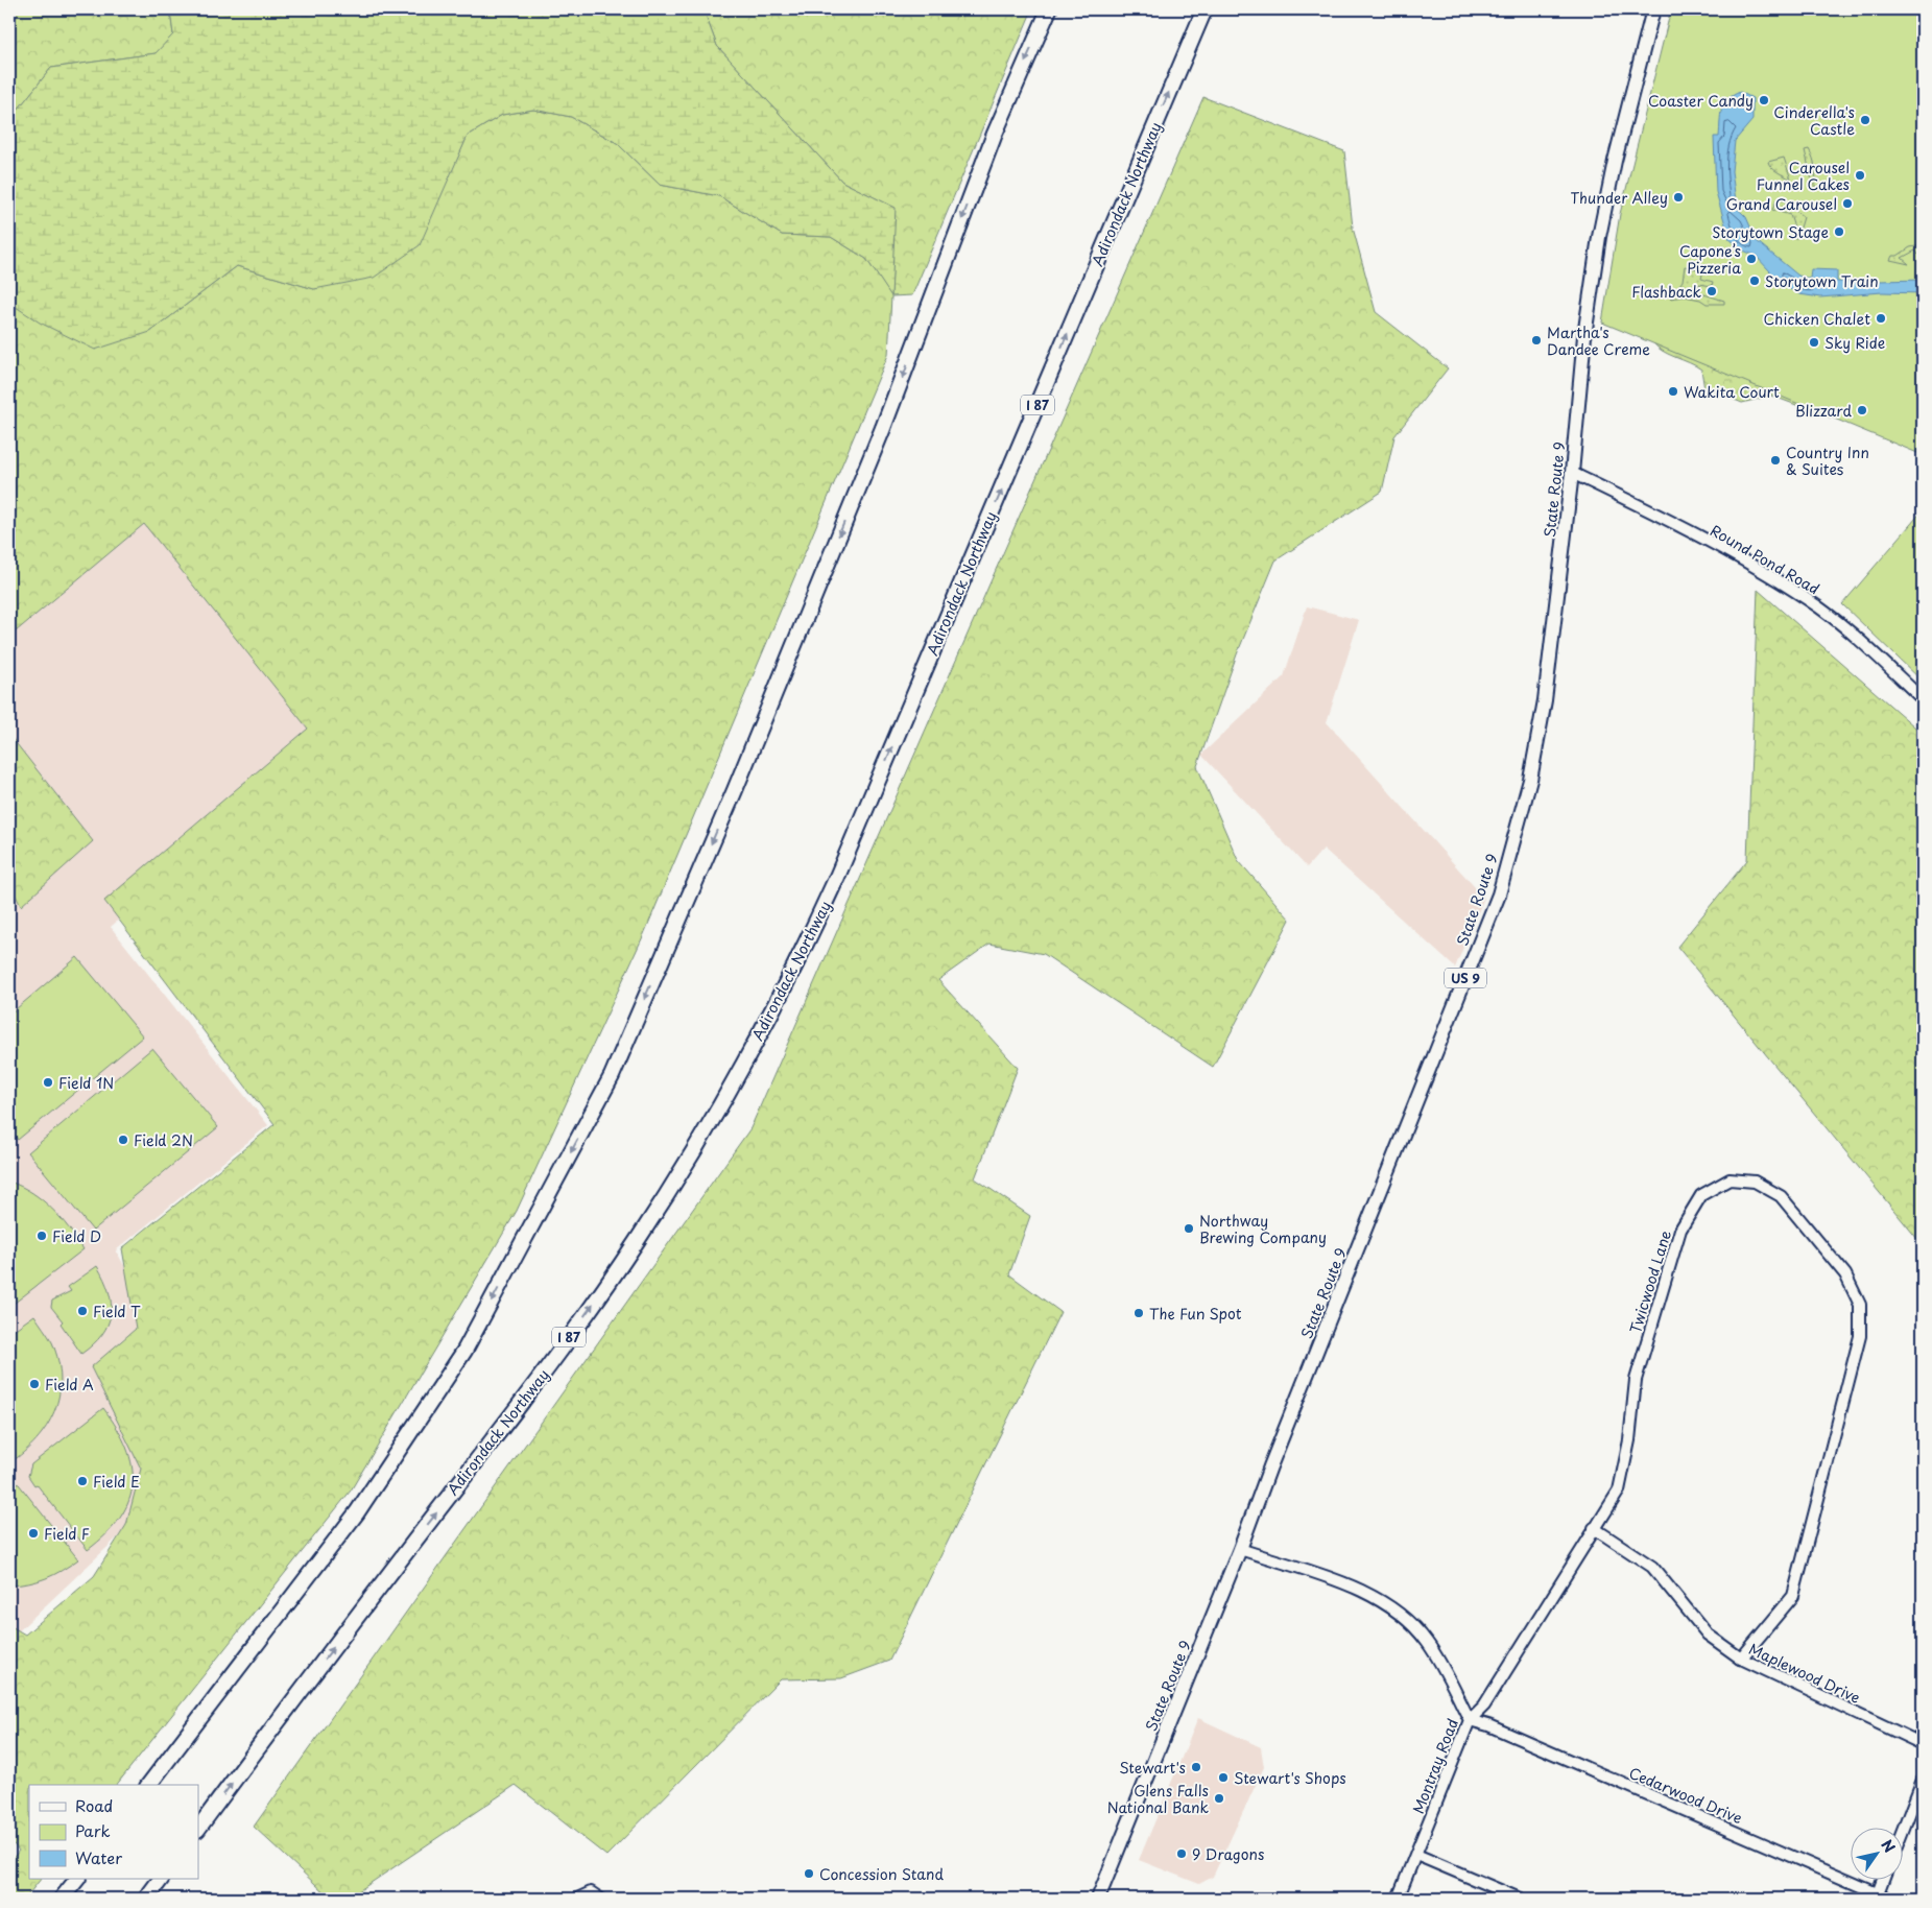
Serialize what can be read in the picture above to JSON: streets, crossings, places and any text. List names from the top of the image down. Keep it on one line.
{"streets":{"highway":["Adirondack Northway","I 87"],"main road":["State Route 9","US 9"],"street":["Round Pond Road","Twicwood Lane","Maplewood Drive","Montray Road","Cedarwood Drive"]},"crossings":[["State Route 9","Round Pond Road"],["State Route 9","Montray Road"],["Twicwood Lane","Maplewood Drive"],["Twicwood Lane","Montray Road"],["Twicwood Lane","Cedarwood Drive"],["Montray Road","Cedarwood Drive"]],"places":["Coaster Candy","Cinderella's Castle","Carousel Funnel Cakes","Thunder Alley","Grand Carousel","Storytown Stage","Capone’s Pizzeria","Storytown Train","Flashback","Chicken Chalet","Martha's Dandee Creme","Sky Ride","Wakita Court","Blizzard","Country Inn & Suites","Field 1N","Field 2N","Northway Brewing Company","Field D","Field T","The Fun Spot","Field A","Field E","Field F","Stewart's","Stewart's Shops","Glens Falls National Bank","9 Dragons","Concession Stand"],"legend":["Road","Park","Water"],"north":"top right"}
